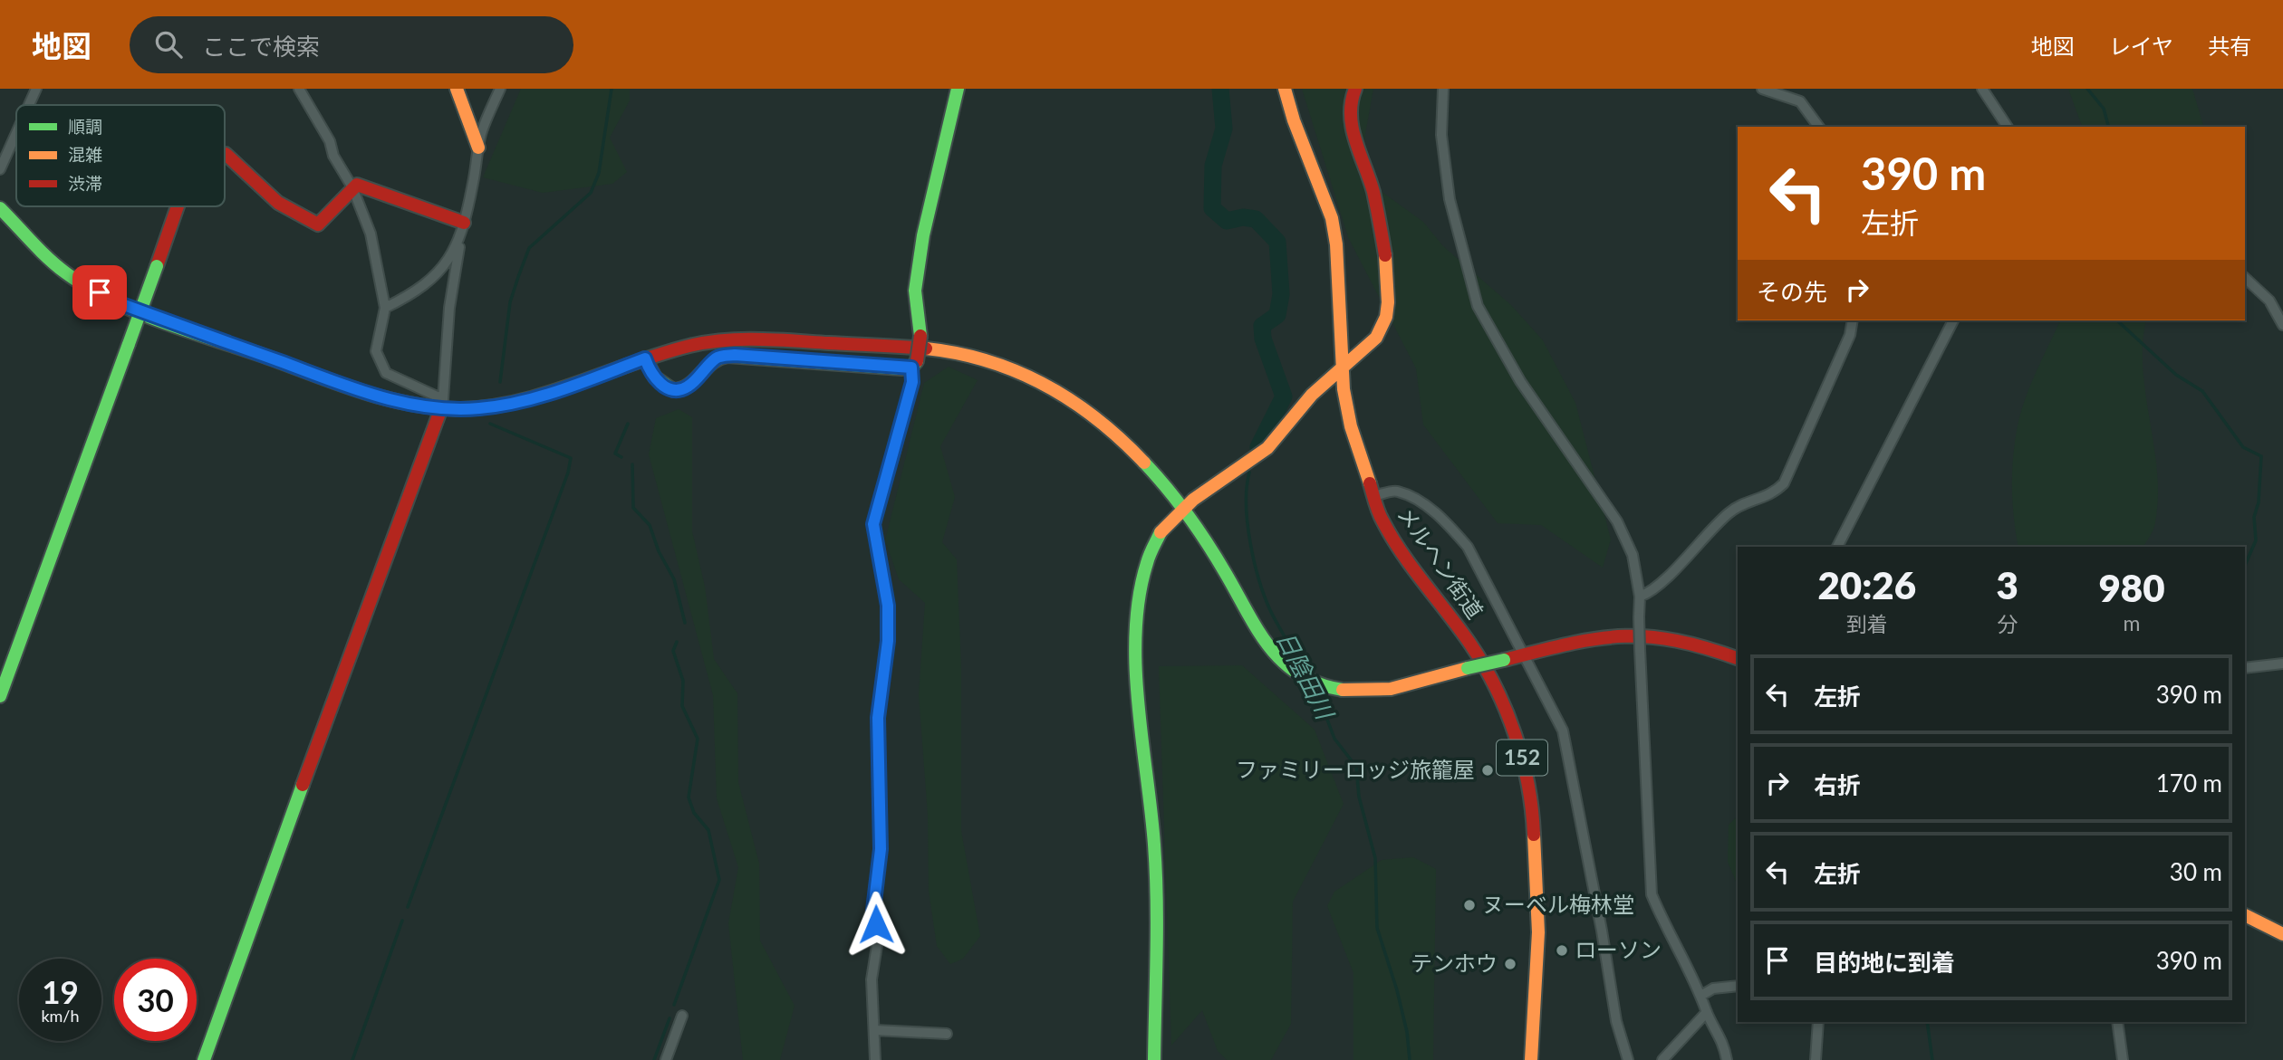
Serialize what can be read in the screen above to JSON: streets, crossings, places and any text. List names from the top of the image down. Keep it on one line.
{"streets":{"main road":["メルヘン街道","152"]},"water":["日陰田川"],"places":["ファミリーロッジ旅籠屋","ヌーベル梅林堂","ローソン","テンホウ"],"legend":["順調","混雑","渋滞"],"page":{"header":"地図","search":"ここで検索","nav":["地図","レイヤ","共有"],"turn":["390 m","左折"],"then":"その先","eta":["20:26","到着","3","分","980","m"],"list":[{"name":"左折","value":"390 m"},{"name":"右折","value":"170 m"},{"name":"左折","value":"30 m"},{"name":"目的地に到着","value":"390 m"}],"speed":"19 km/h","limit":"30"}}
